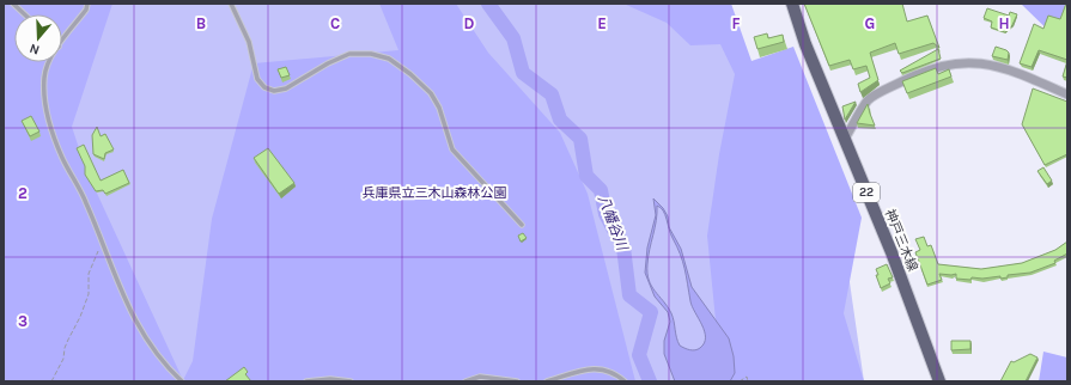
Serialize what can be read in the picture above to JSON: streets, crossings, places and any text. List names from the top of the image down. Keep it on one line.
{"streets":{"main road":["22","神戸三木線"]},"water":["八幡谷川"],"parks":["兵庫県立三木山森林公園"],"north":"bottom","grid":{"columns":["B","C","D","E","F","G","H"],"rows":["2","3"]}}
